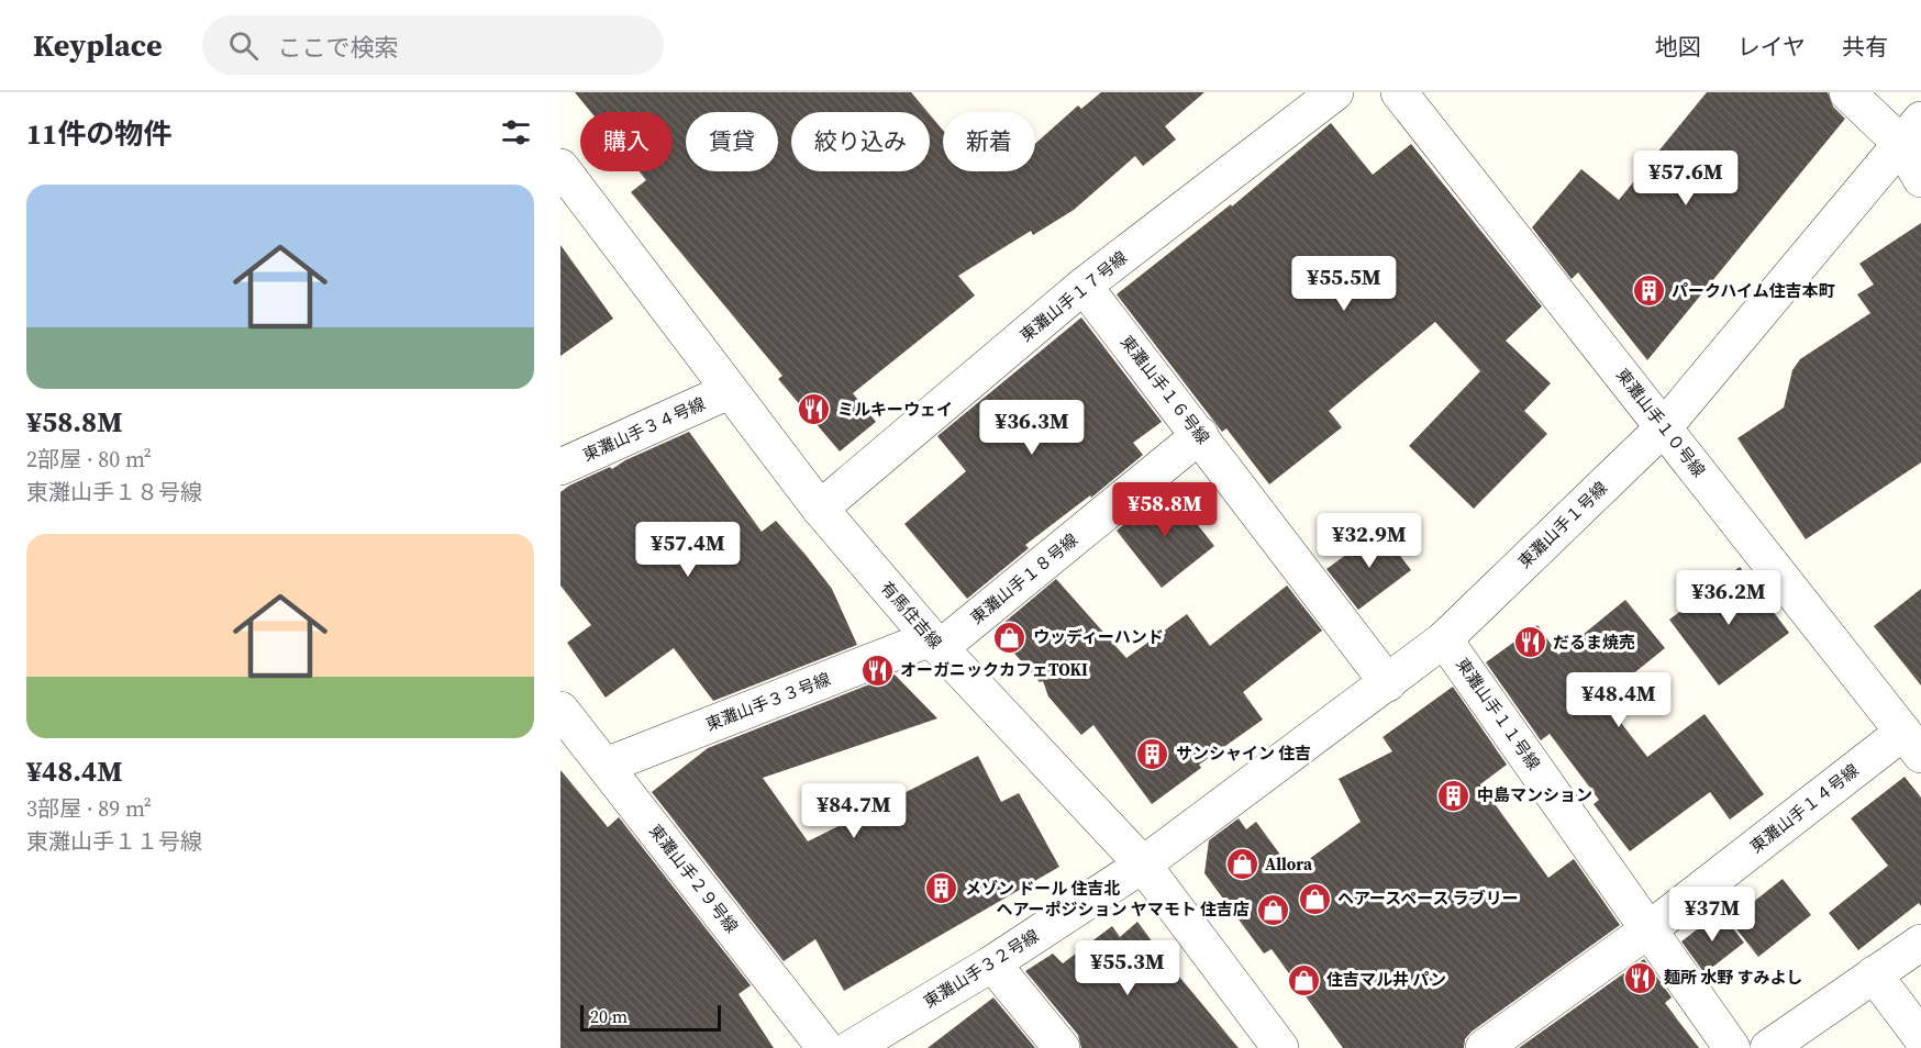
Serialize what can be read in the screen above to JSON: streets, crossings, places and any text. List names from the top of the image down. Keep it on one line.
{"streets":{"street":["東灘山手１７号線","東灘山手１６号線","東灘山手１０号線","東灘山手３４号線","東灘山手１号線","東灘山手１８号線","有馬住吉線","東灘山手３３号線","東灘山手１１号線","東灘山手１４号線","東灘山手２９号線","東灘山手３２号線"]},"crossings":[["東灘山手１７号線","東灘山手１６号線"],["東灘山手１７号線","有馬住吉線"],["東灘山手１６号線","東灘山手１号線"],["東灘山手１６号線","東灘山手１８号線"],["東灘山手１０号線","東灘山手１号線"],["東灘山手１０号線","東灘山手１４号線"],["東灘山手３４号線","有馬住吉線"],["東灘山手１号線","有馬住吉線"],["東灘山手１号線","東灘山手１１号線"],["東灘山手１号線","東灘山手３２号線"],["東灘山手１８号線","有馬住吉線"],["東灘山手１８号線","東灘山手３３号線"],["有馬住吉線","東灘山手３３号線"],["有馬住吉線","東灘山手３２号線"],["東灘山手３３号線","東灘山手２９号線"],["東灘山手１１号線","東灘山手１４号線"]],"places":{"building":["パークハイム住吉本町","サンシャイン 住吉","中島マンション","メゾン ドール 住吉北"],"restaurant":["ミルキーウェイ","だるま焼売","オーガニックカフェTOKI","麺所 水野 すみよし"],"shop":["ウッディーハンド","Allora","ヘアースペース ラブリー","ヘアーポジション ヤマモト 住吉店","住吉マル井 パン"]},"scale_bar":"20 m","page":{"header":"Keyplace","search":"ここで検索","nav":["地図","レイヤ","共有"],"heading":"11件の物件","chip":["購入","賃貸","絞り込み","新着"],"price":["¥57.6M","¥55.5M","¥36.3M","¥58.8M","¥32.9M","¥57.4M","¥36.2M","¥48.4M","¥84.7M","¥37M","¥55.3M"],"list":[{"name":"¥58.8M","note":"2部屋 · 80 m² · 東灘山手１８号線"},{"name":"¥48.4M","note":"3部屋 · 89 m² · 東灘山手１１号線"}],"scale":"20 m"}}
